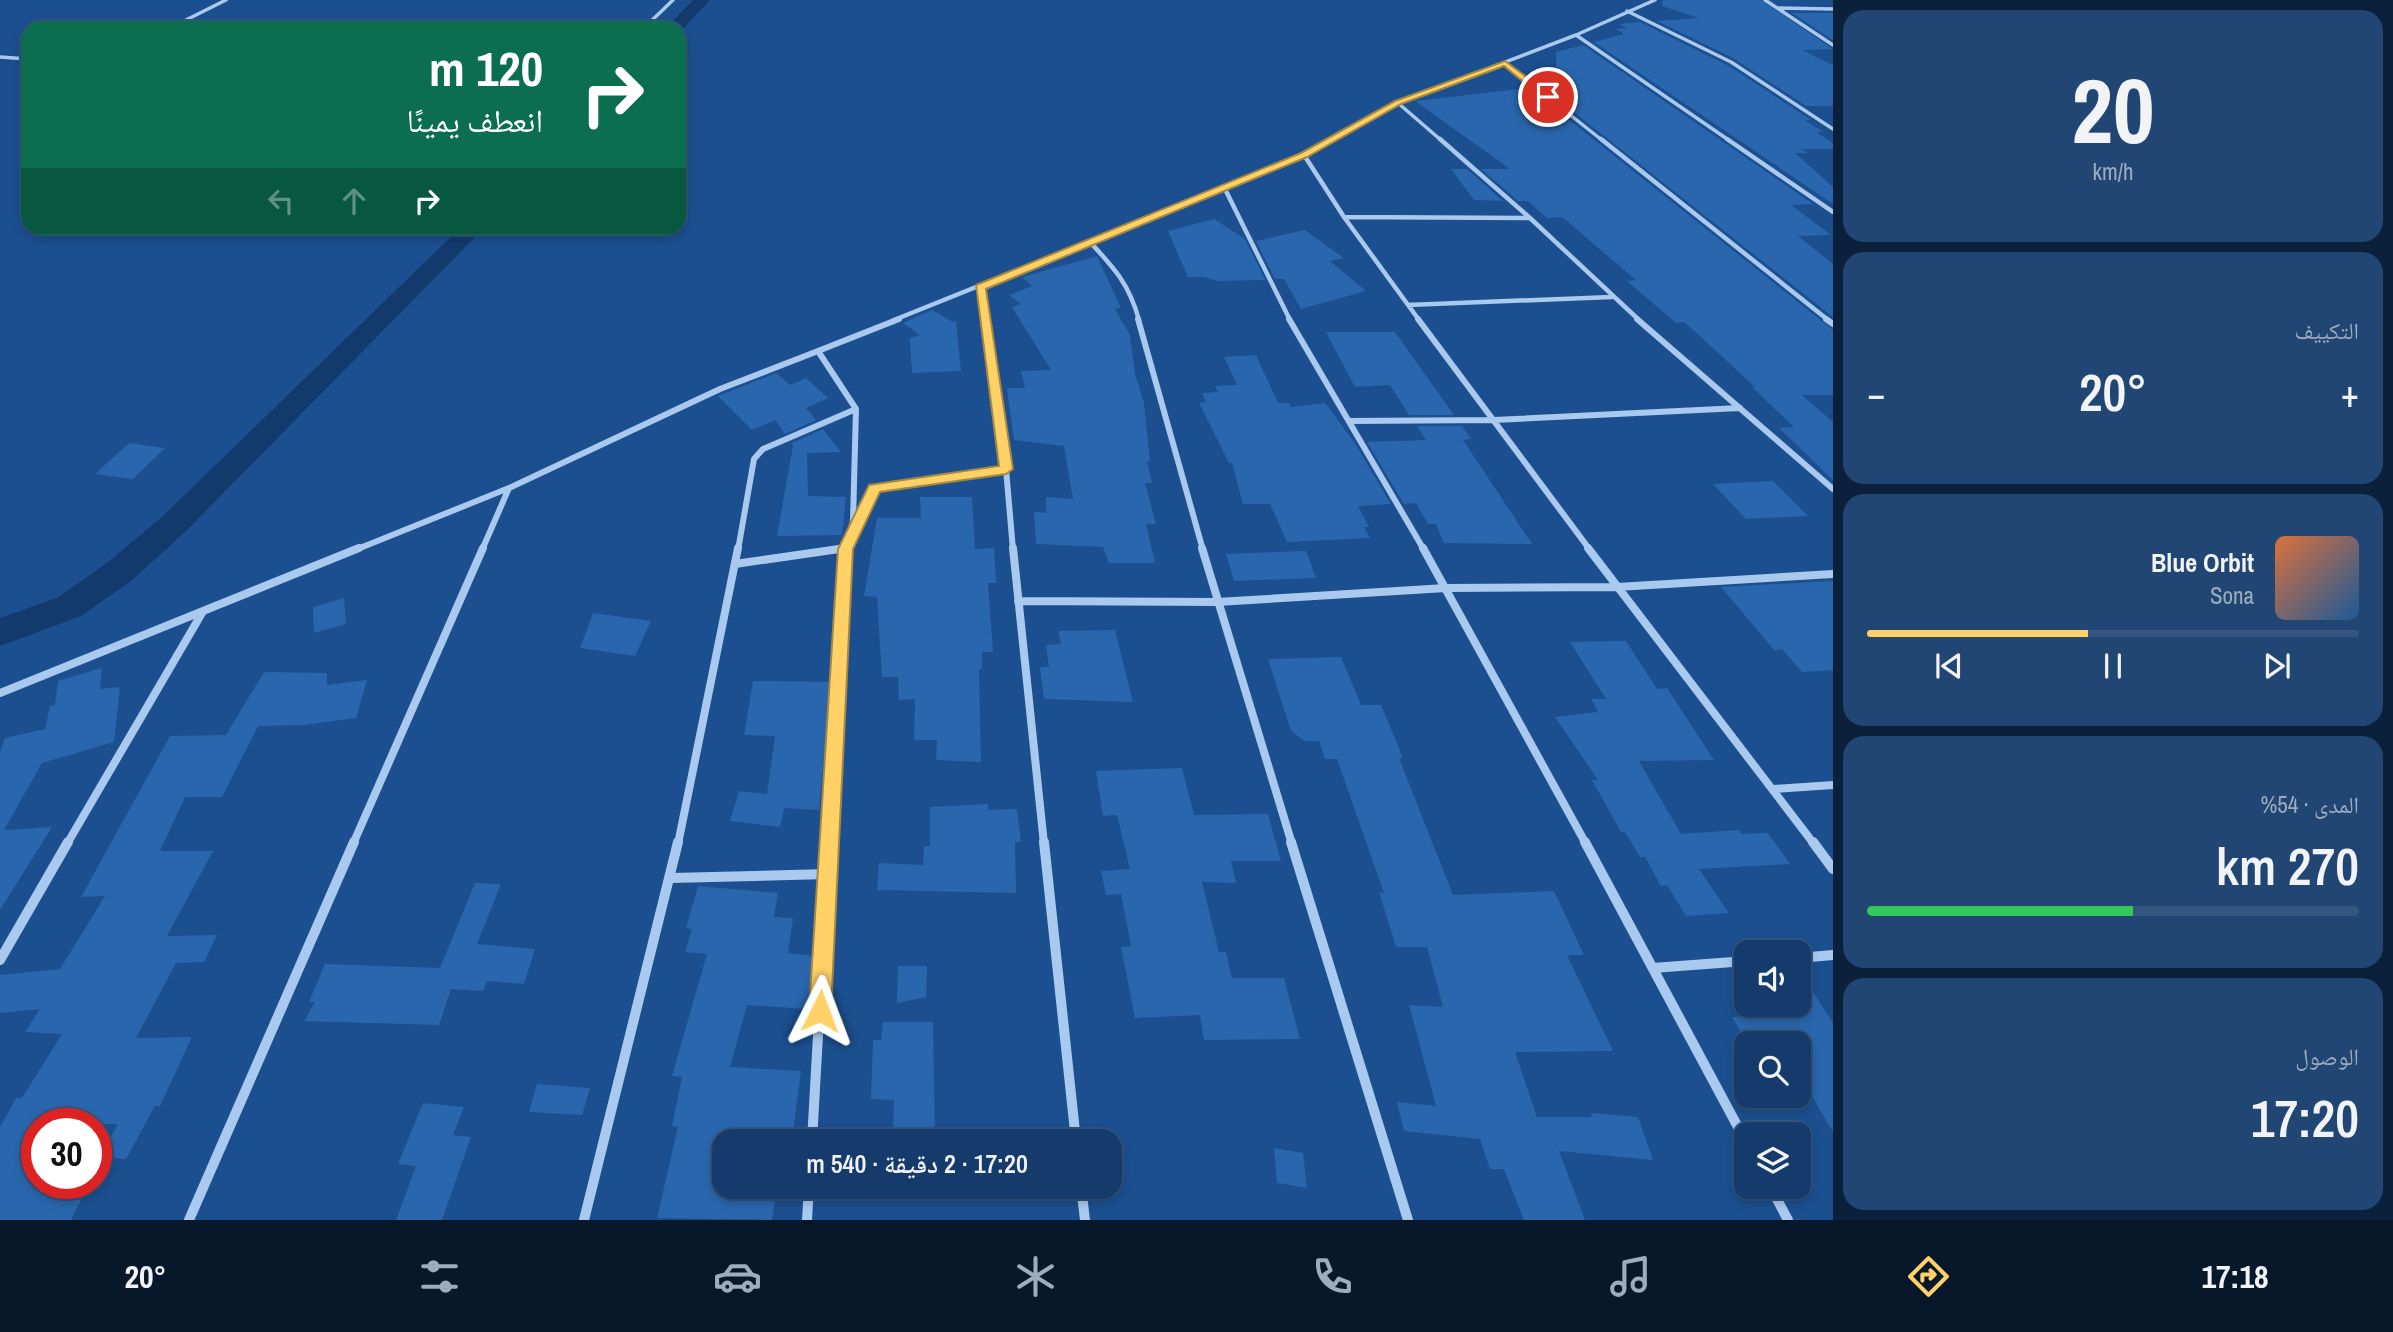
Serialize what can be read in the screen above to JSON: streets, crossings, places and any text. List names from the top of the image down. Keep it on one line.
{"page":{"tile":[["20","km/h"],"التكييف",["المدى · 54%","270 km"],["الوصول","17:20"]],"turn":["120 m","انعطف يمينًا"],"heat":["−","20°","+"],"song":["Blue Orbit","Sona"],"limit":"30","trip":"17:20 · 2 دقيقة · 540 m","tabs":["17:18","20°"]}}
